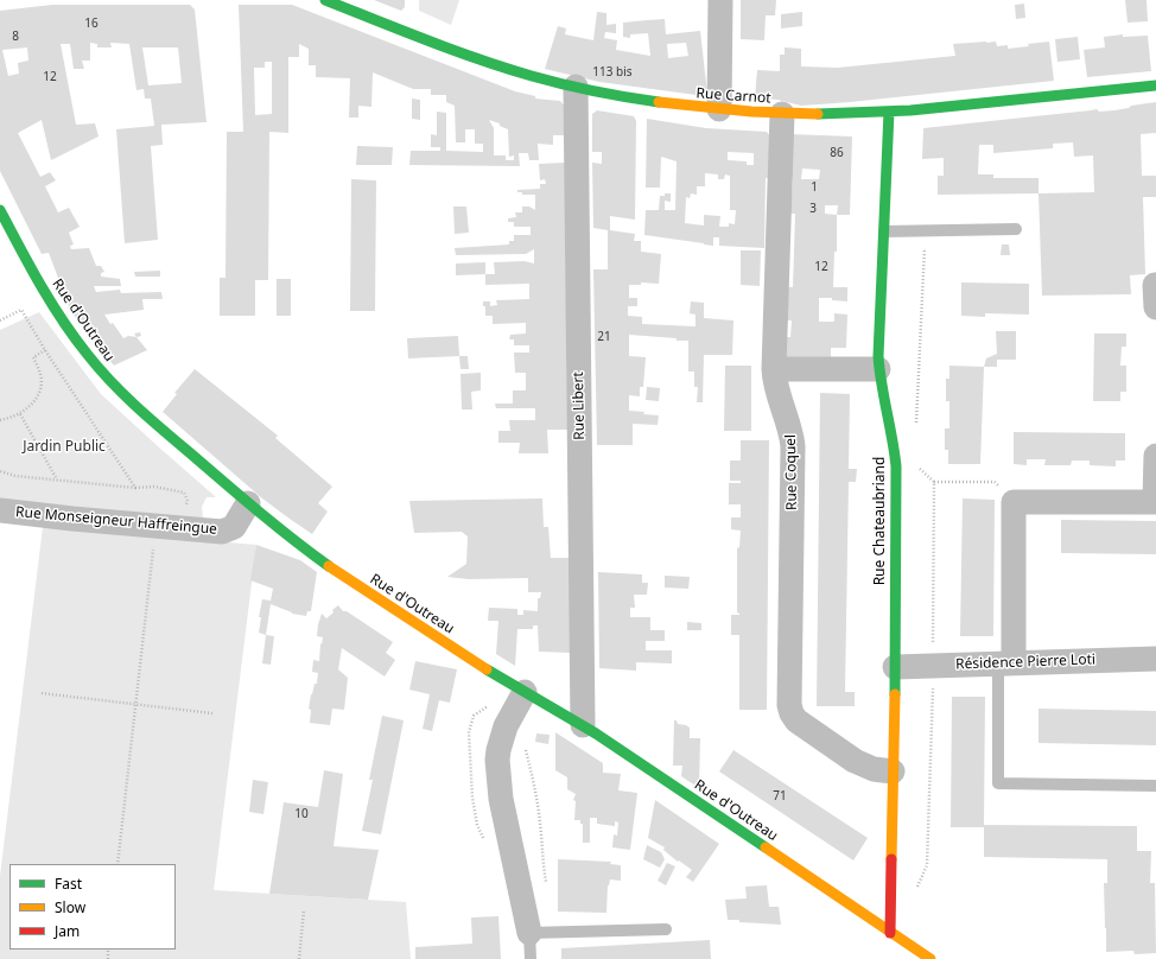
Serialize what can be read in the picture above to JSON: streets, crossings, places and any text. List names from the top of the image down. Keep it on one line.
{"streets":{"street":["Rue Carnot","Rue d'Outreau","Rue Libert","Rue Coquel","Rue Monseigneur Haffreingue","Rue Chateaubriand","Résidence Pierre Loti"]},"crossings":[["Rue Carnot","Rue Libert"],["Rue Carnot","Rue Coquel"],["Rue Carnot","Rue Chateaubriand"],["Rue d'Outreau","Rue Libert"],["Rue d'Outreau","Rue Monseigneur Haffreingue"],["Rue d'Outreau","Rue Chateaubriand"],["Rue Coquel","Rue Chateaubriand"],["Rue Chateaubriand","Résidence Pierre Loti"]],"parks":["Jardin Public"],"house_numbers":["16","8","113 bis","12","86","1","3","12","21","71","10"],"legend":["Fast","Slow","Jam"]}
